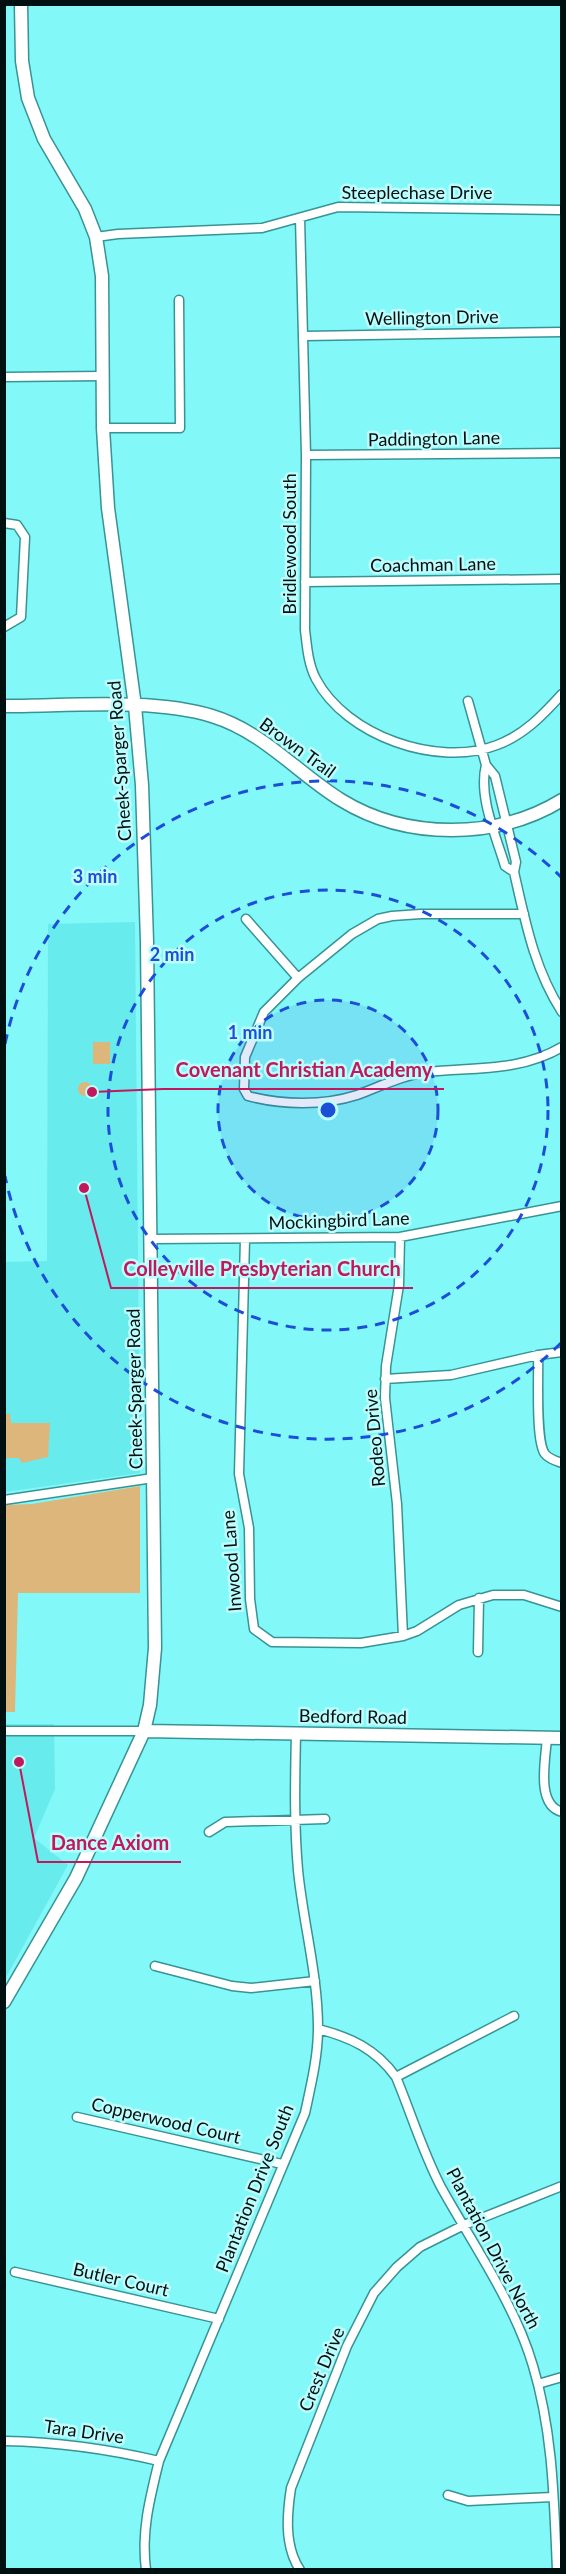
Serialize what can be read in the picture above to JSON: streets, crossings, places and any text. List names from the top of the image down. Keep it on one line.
{"streets":{"main road":["Brown Trail","Cheek-Sparger Road","Bedford Road"],"street":["Steeplechase Drive","Wellington Drive","Paddington Lane","Bridlewood South","Coachman Lane","Mockingbird Lane","Rodeo Drive","Inwood Lane","Copperwood Court","Plantation Drive South","Plantation Drive North","Butler Court","Crest Drive","Tara Drive"]},"crossings":[["Steeplechase Drive","Bridlewood South"],["Steeplechase Drive","Cheek-Sparger Road"],["Wellington Drive","Bridlewood South"],["Paddington Lane","Bridlewood South"],["Bridlewood South","Coachman Lane"],["Brown Trail","Cheek-Sparger Road"],["Cheek-Sparger Road","Mockingbird Lane"],["Cheek-Sparger Road","Bedford Road"],["Mockingbird Lane","Rodeo Drive"],["Mockingbird Lane","Inwood Lane"],["Rodeo Drive","Inwood Lane"],["Bedford Road","Plantation Drive South"],["Copperwood Court","Plantation Drive South"],["Plantation Drive South","Plantation Drive North"],["Plantation Drive South","Butler Court"],["Plantation Drive South","Tara Drive"],["Plantation Drive North","Crest Drive"]],"places":["Covenant Christian Academy","Colleyville Presbyterian Church","Dance Axiom"],"rings":["3 min","2 min","1 min"]}
